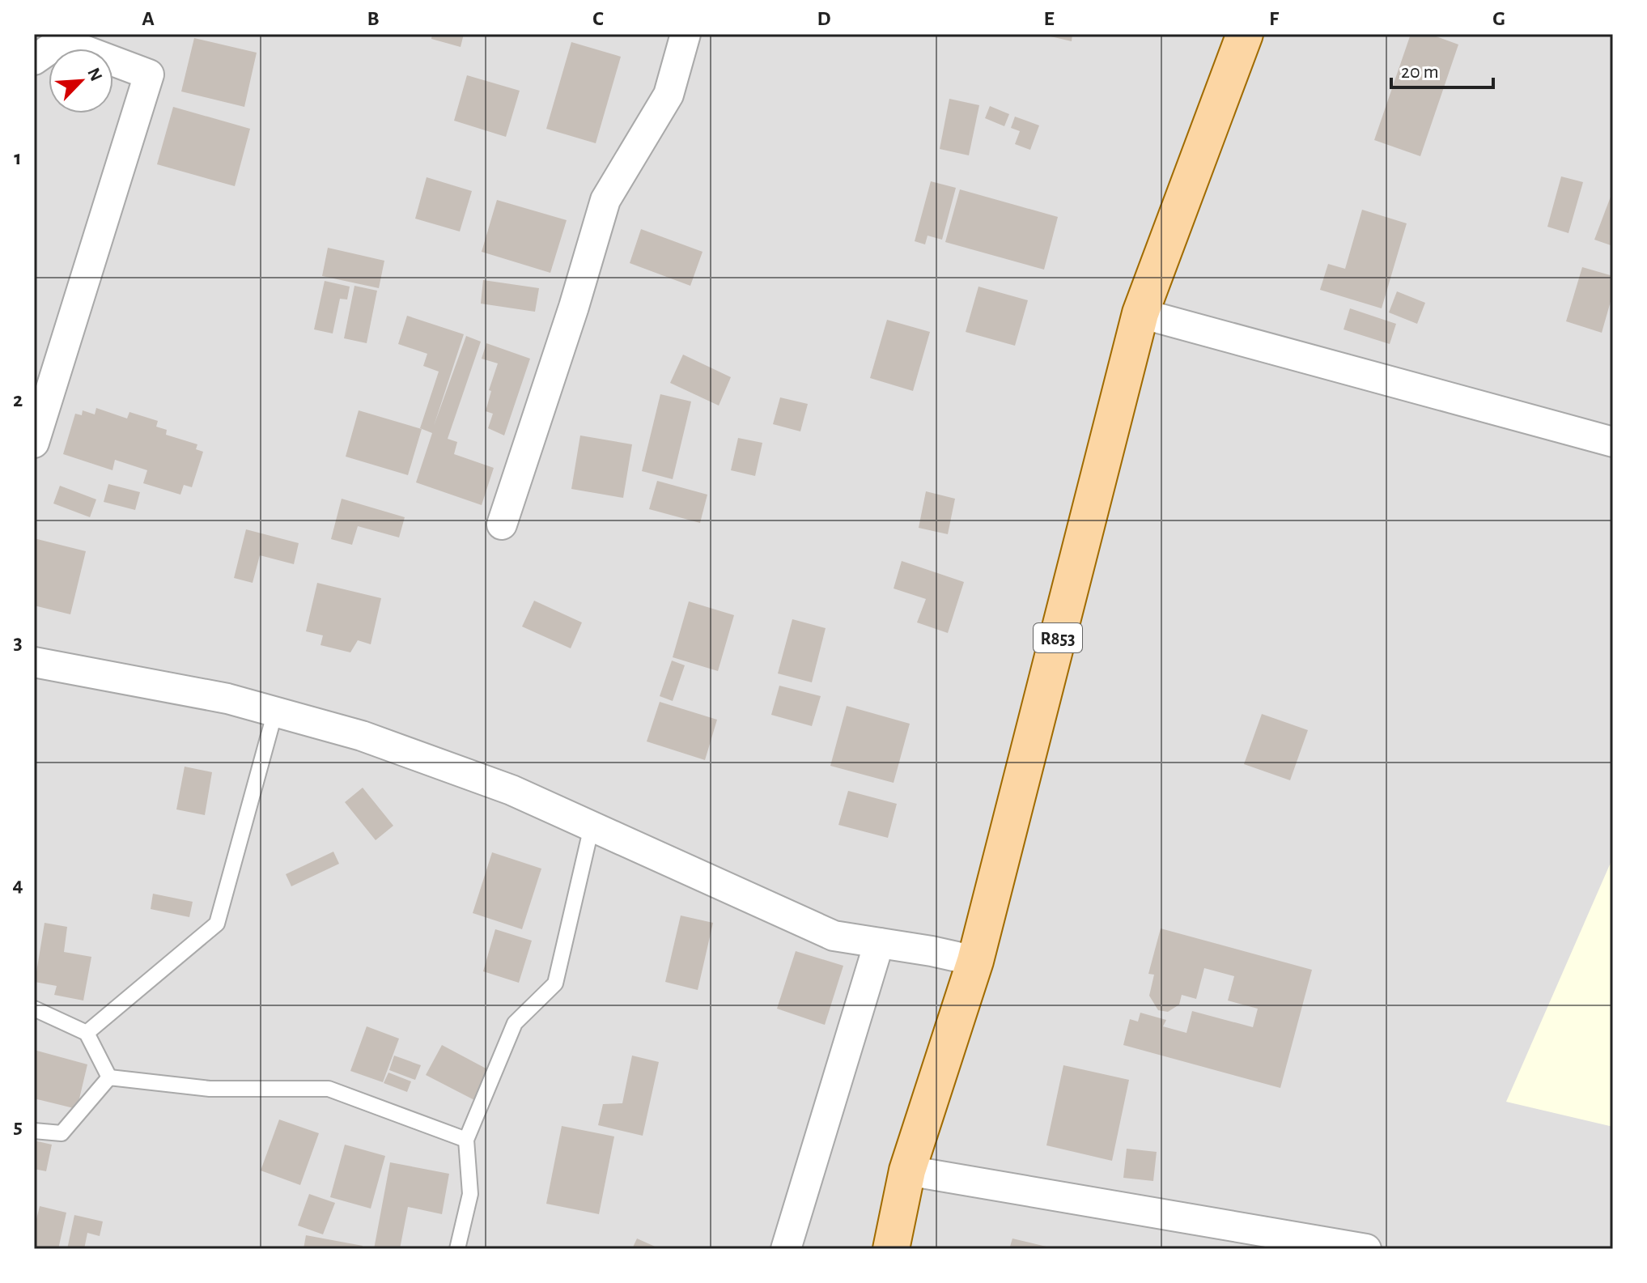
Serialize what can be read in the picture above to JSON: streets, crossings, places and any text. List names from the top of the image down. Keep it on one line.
{"streets":{"main road":["R853"]},"scale_bar":"20 m","north":"top right","grid":{"columns":["A","B","C","D","E","F","G"],"rows":["1","2","3","4","5"]}}
